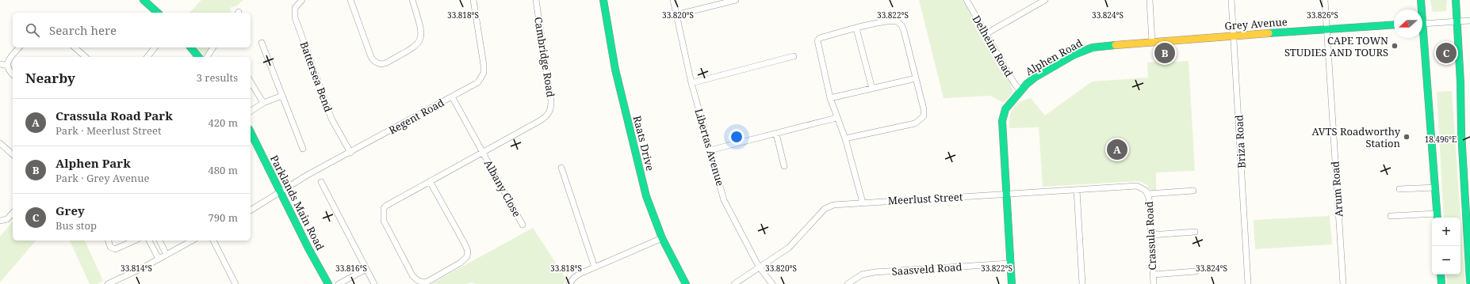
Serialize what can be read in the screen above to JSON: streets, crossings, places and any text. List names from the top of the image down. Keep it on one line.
{"streets":{"street":["Grey Avenue","Delheim Road","Cambridge Road","Alphen Road","Battersea Bend","Regent Road","Briza Road","Raats Drive","Libertas Avenue","Albany Close","Arum Road","Meerlust Street","Parklands Main Road","Crassula Road","Saasveld Road"]},"crossings":[["Grey Avenue","Alphen Road"],["Grey Avenue","Briza Road"],["Grey Avenue","Arum Road"],["Delheim Road","Alphen Road"],["Cambridge Road","Albany Close"],["Alphen Road","Meerlust Street"],["Alphen Road","Saasveld Road"],["Battersea Bend","Regent Road"],["Regent Road","Albany Close"],["Regent Road","Parklands Main Road"],["Libertas Avenue","Meerlust Street"],["Meerlust Street","Crassula Road"]],"places":["CAPE TOWN STUDIES AND TOURS","AVTS Roadworthy Station"],"north":"left","page":{"search":"Search here","pins":["B","C","A"],"heading":["Nearby","3 results"],"list":[{"mark":"A","name":"Crassula Road Park","note":"Park · Meerlust Street","value":"420 m"},{"mark":"B","name":"Alphen Park","note":"Park · Grey Avenue","value":"480 m"},{"mark":"C","name":"Grey","note":"Bus stop","value":"790 m"}],"map_buttons":["+","−"]},"coordinates":["33.818°S","33.820°S","33.822°S","33.824°S","33.826°S","18.496°E","33.814°S","33.816°S"]}
